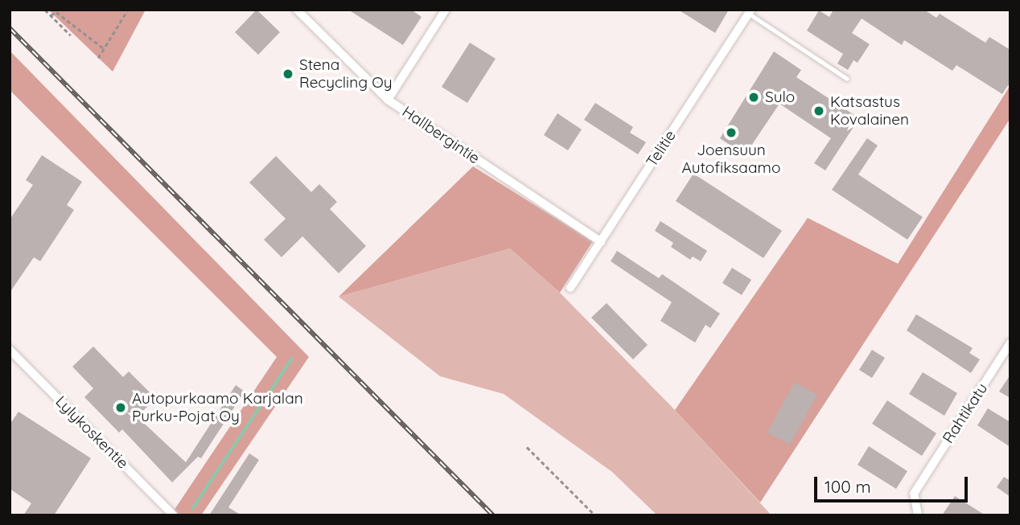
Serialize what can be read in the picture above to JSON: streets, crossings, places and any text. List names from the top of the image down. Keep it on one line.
{"streets":{"street":["Hallbergintie","Telitie","Rahtikatu","Lylykoskentie"]},"crossings":[["Hallbergintie","Telitie"]],"places":["Stena Recycling Oy","Sulo","Katsastus Kovalainen","Joensuun Autofiksaamo","Autopurkaamo Karjalan Purku-Pojat Oy"],"scale_bar":"100 m"}
